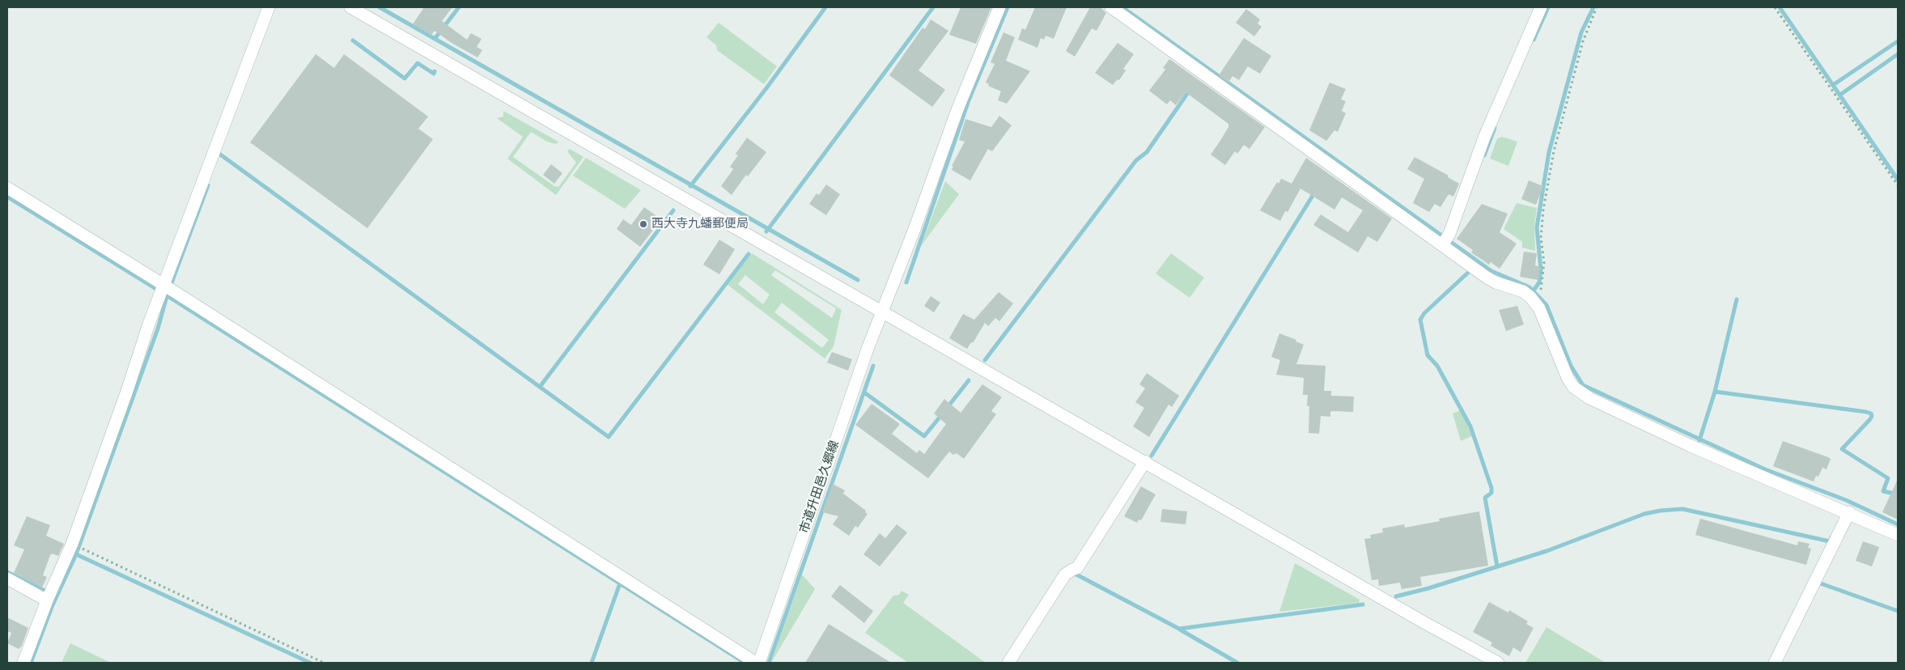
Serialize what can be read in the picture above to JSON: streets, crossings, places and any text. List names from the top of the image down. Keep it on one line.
{"streets":{"street":["市道升田邑久郷線"]},"places":["西大寺九蟠郵便局"]}
